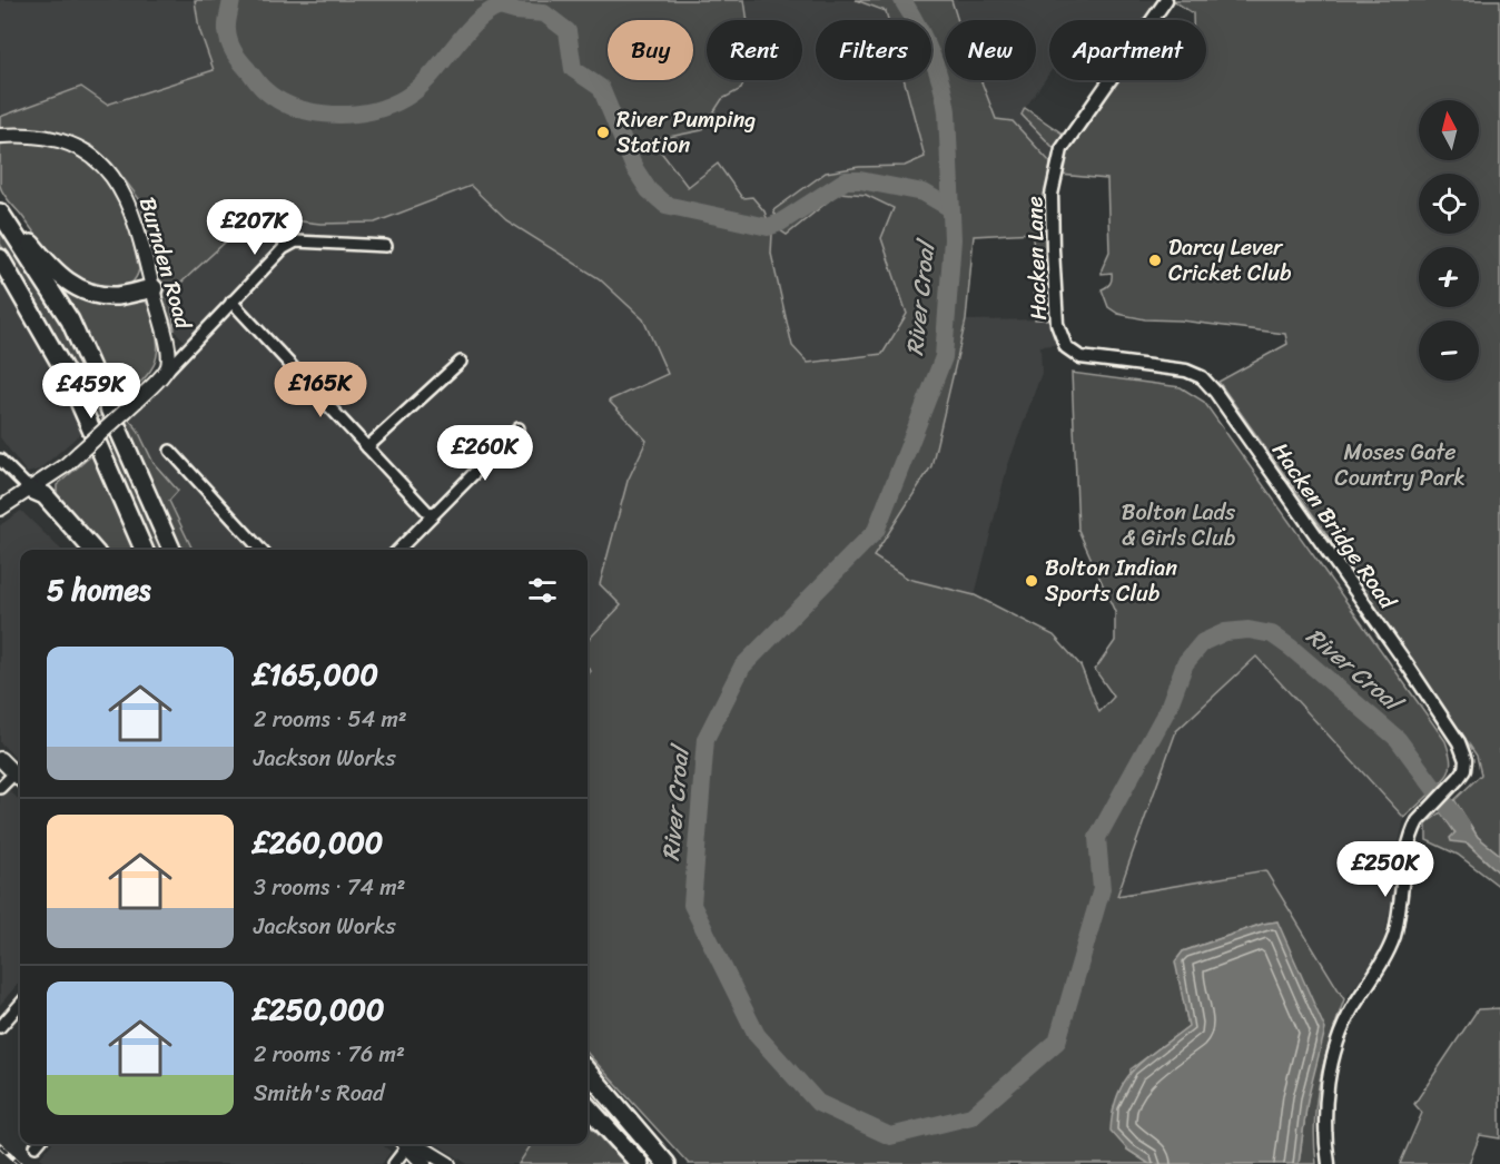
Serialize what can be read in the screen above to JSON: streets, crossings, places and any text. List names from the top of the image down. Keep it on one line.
{"streets":{"main road":["Burnden Road"],"street":["Hacken Lane","Hacken Bridge Road"]},"crossings":[["Hacken Lane","Hacken Bridge Road"]],"water":["River Croal"],"parks":["Moses Gate Country Park","Bolton Lads & Girls Club"],"places":["River Pumping Station","Darcy Lever Cricket Club","Bolton Indian Sports Club"],"north":"top","page":{"chip":["Buy","Rent","Filters","New","Apartment"],"map_buttons":["+","−"],"price":["£207K","£165K","£459K","£260K","£250K"],"heading":"5 homes","list":[{"name":"£165,000","note":"2 rooms · 54 m² · Jackson Works"},{"name":"£260,000","note":"3 rooms · 74 m² · Jackson Works"},{"name":"£250,000","note":"2 rooms · 76 m² · Smith's Road"}]}}
